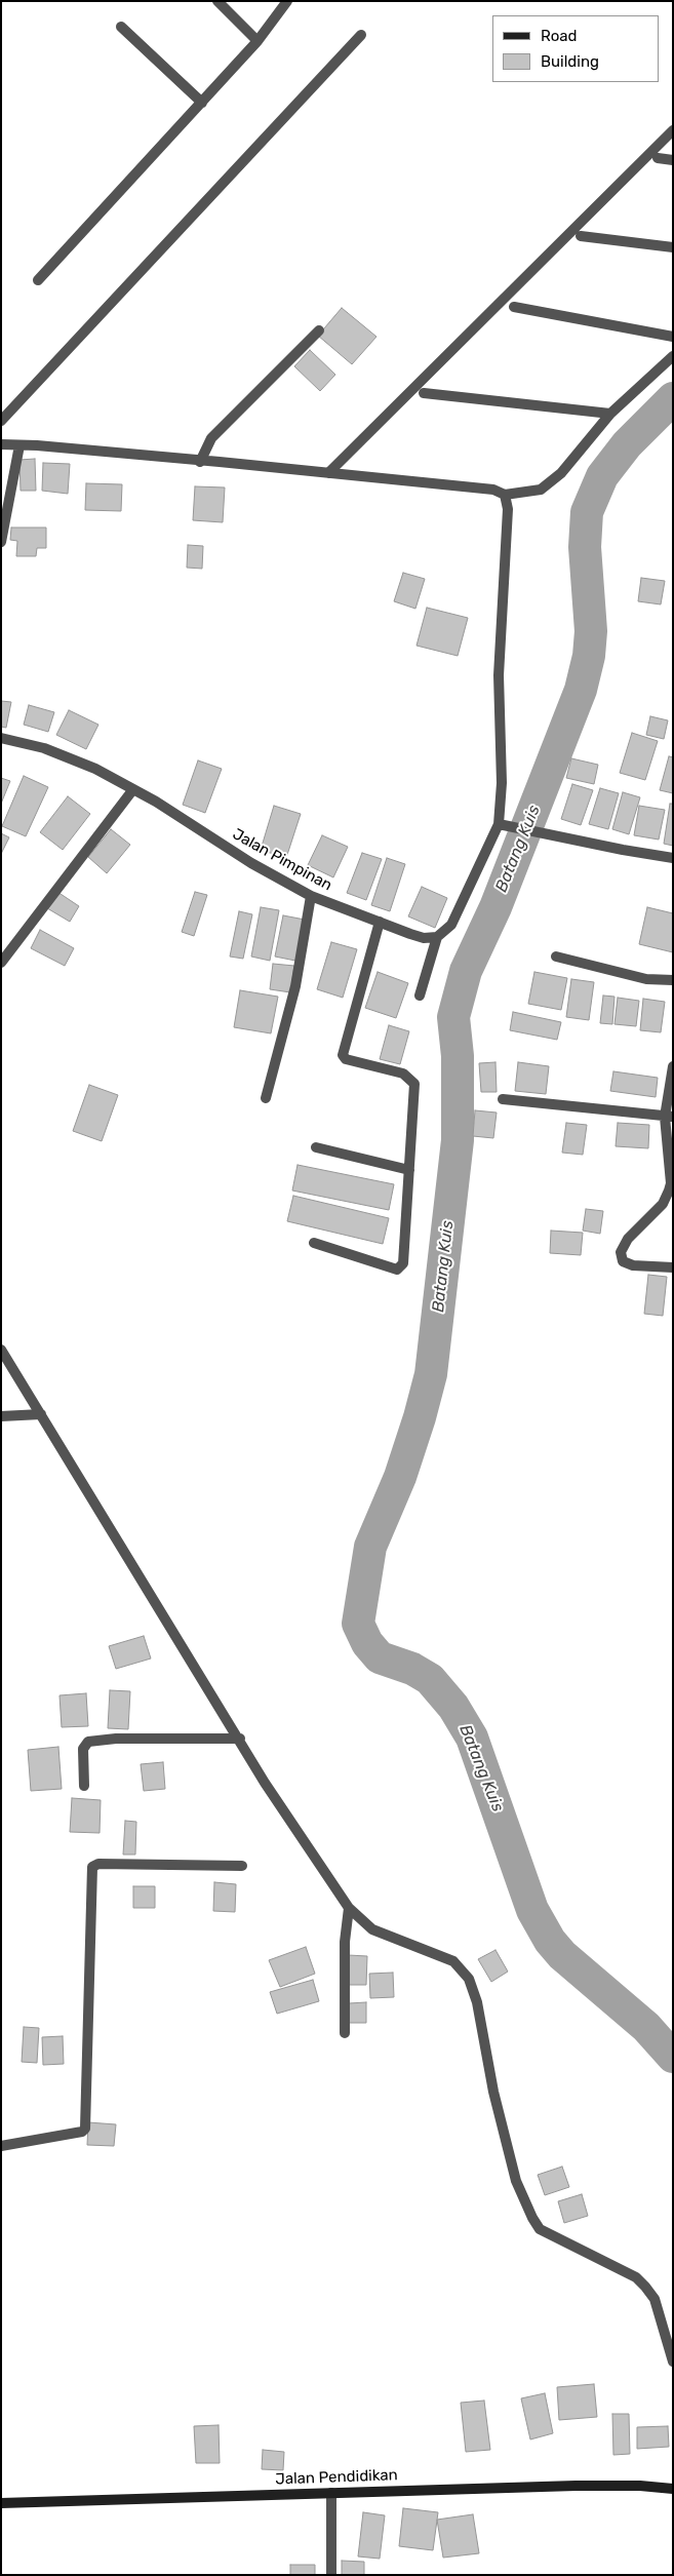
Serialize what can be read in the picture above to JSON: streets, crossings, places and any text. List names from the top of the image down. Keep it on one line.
{"streets":{"main road":["Jalan Pendidikan"],"street":["Jalan Pimpinan"]},"water":["Batang Kuis"],"legend":["Road","Building"]}
